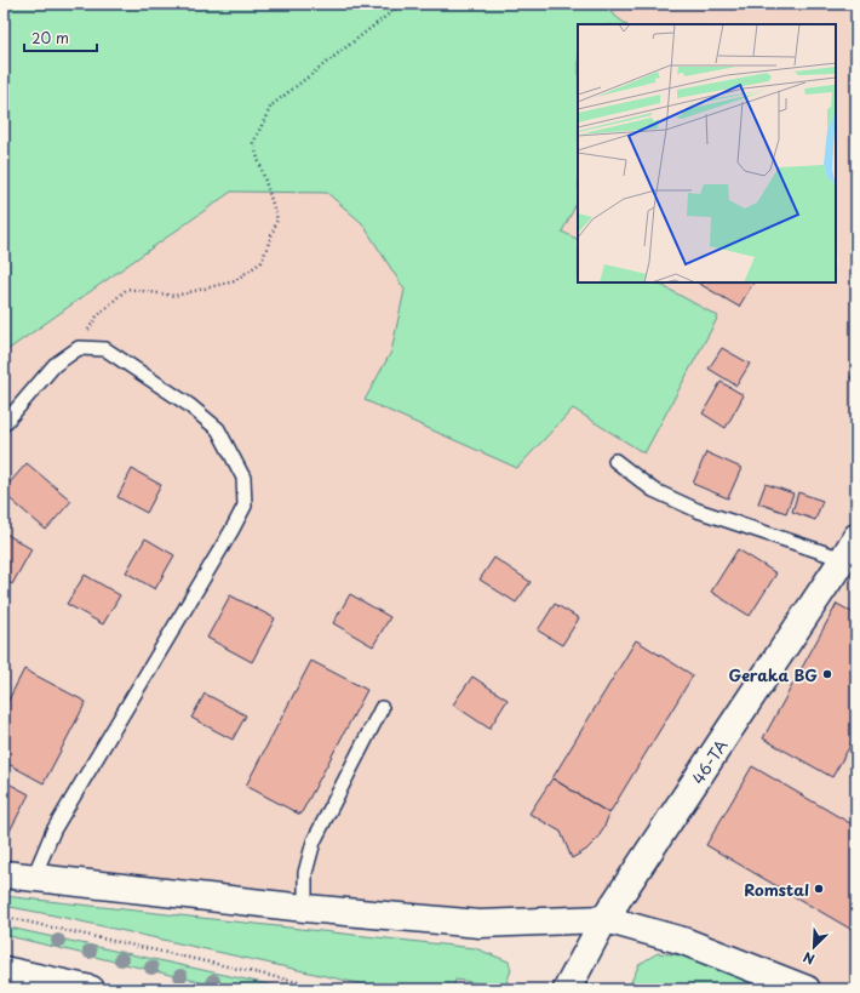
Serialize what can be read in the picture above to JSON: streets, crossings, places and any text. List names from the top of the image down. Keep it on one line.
{"streets":{"main road":["46-ТА"]},"places":["Geraka BG","Romstal"],"scale_bar":"20 m","north":"bottom left"}
